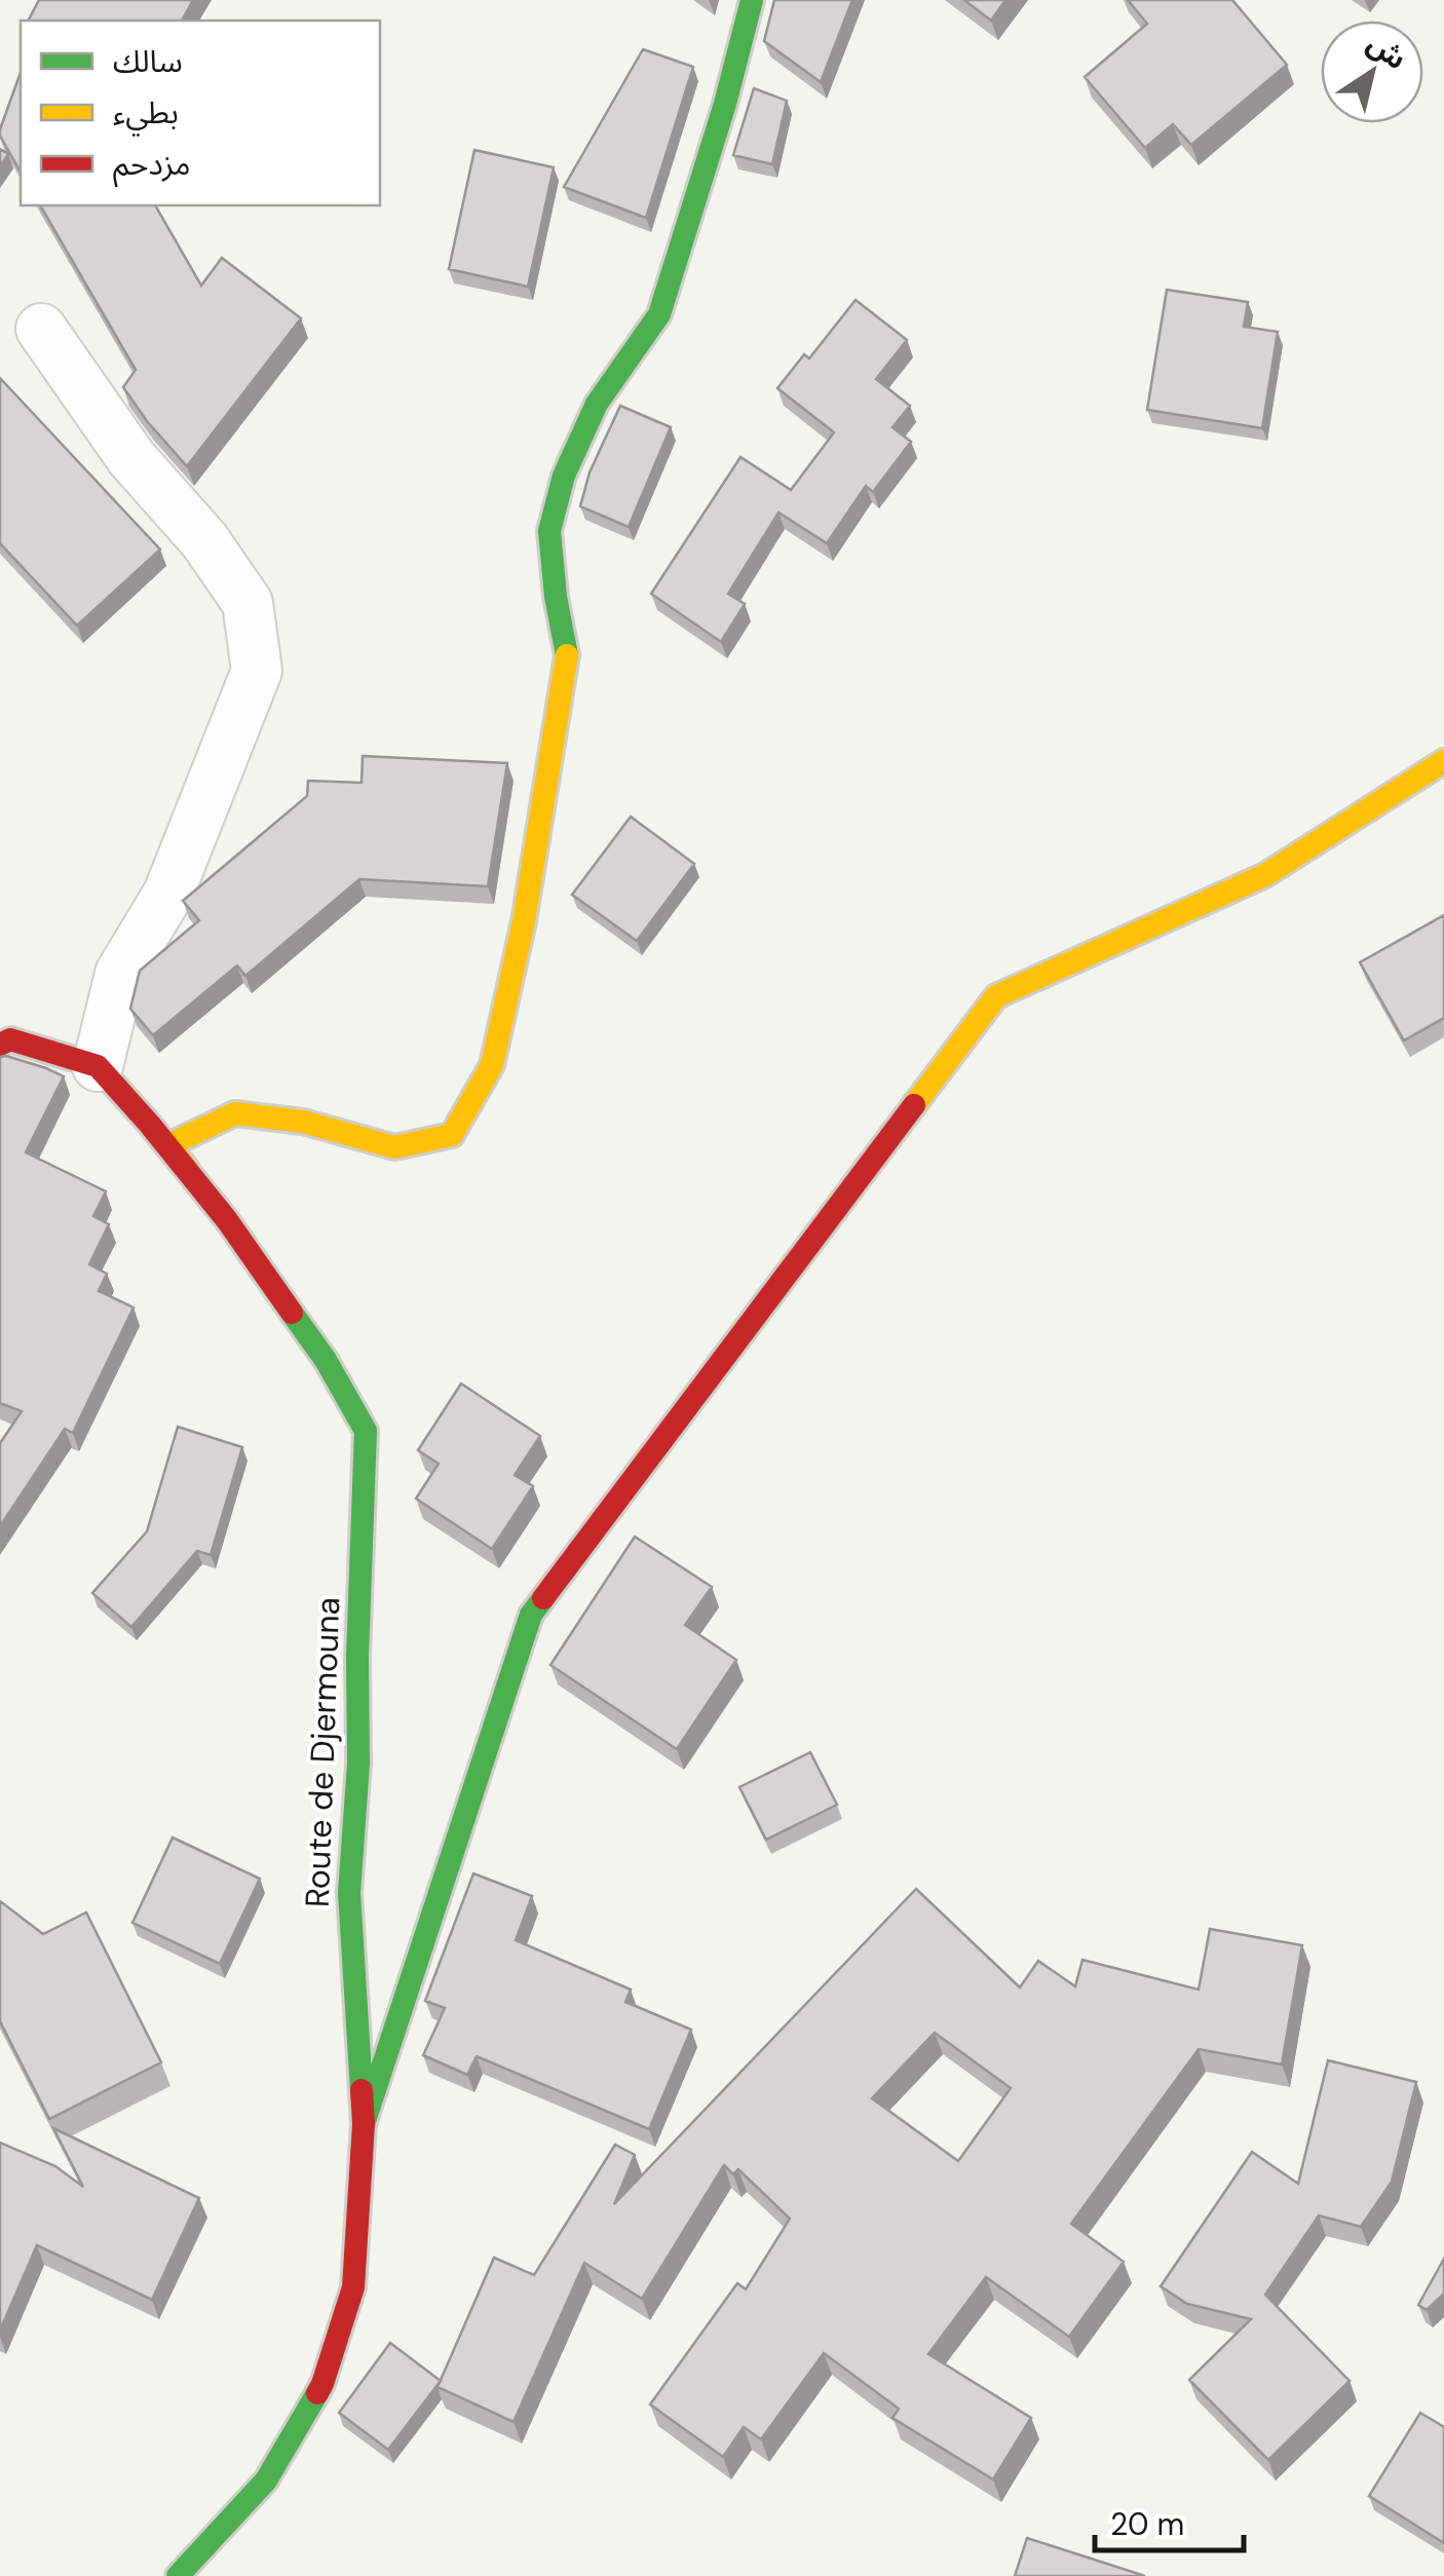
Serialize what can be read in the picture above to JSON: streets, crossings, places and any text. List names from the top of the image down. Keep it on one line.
{"streets":{"street":["Route de Djermouna"]},"legend":["سالك","بطيء","مزدحم"],"scale_bar":"20 m","north":"top right"}
